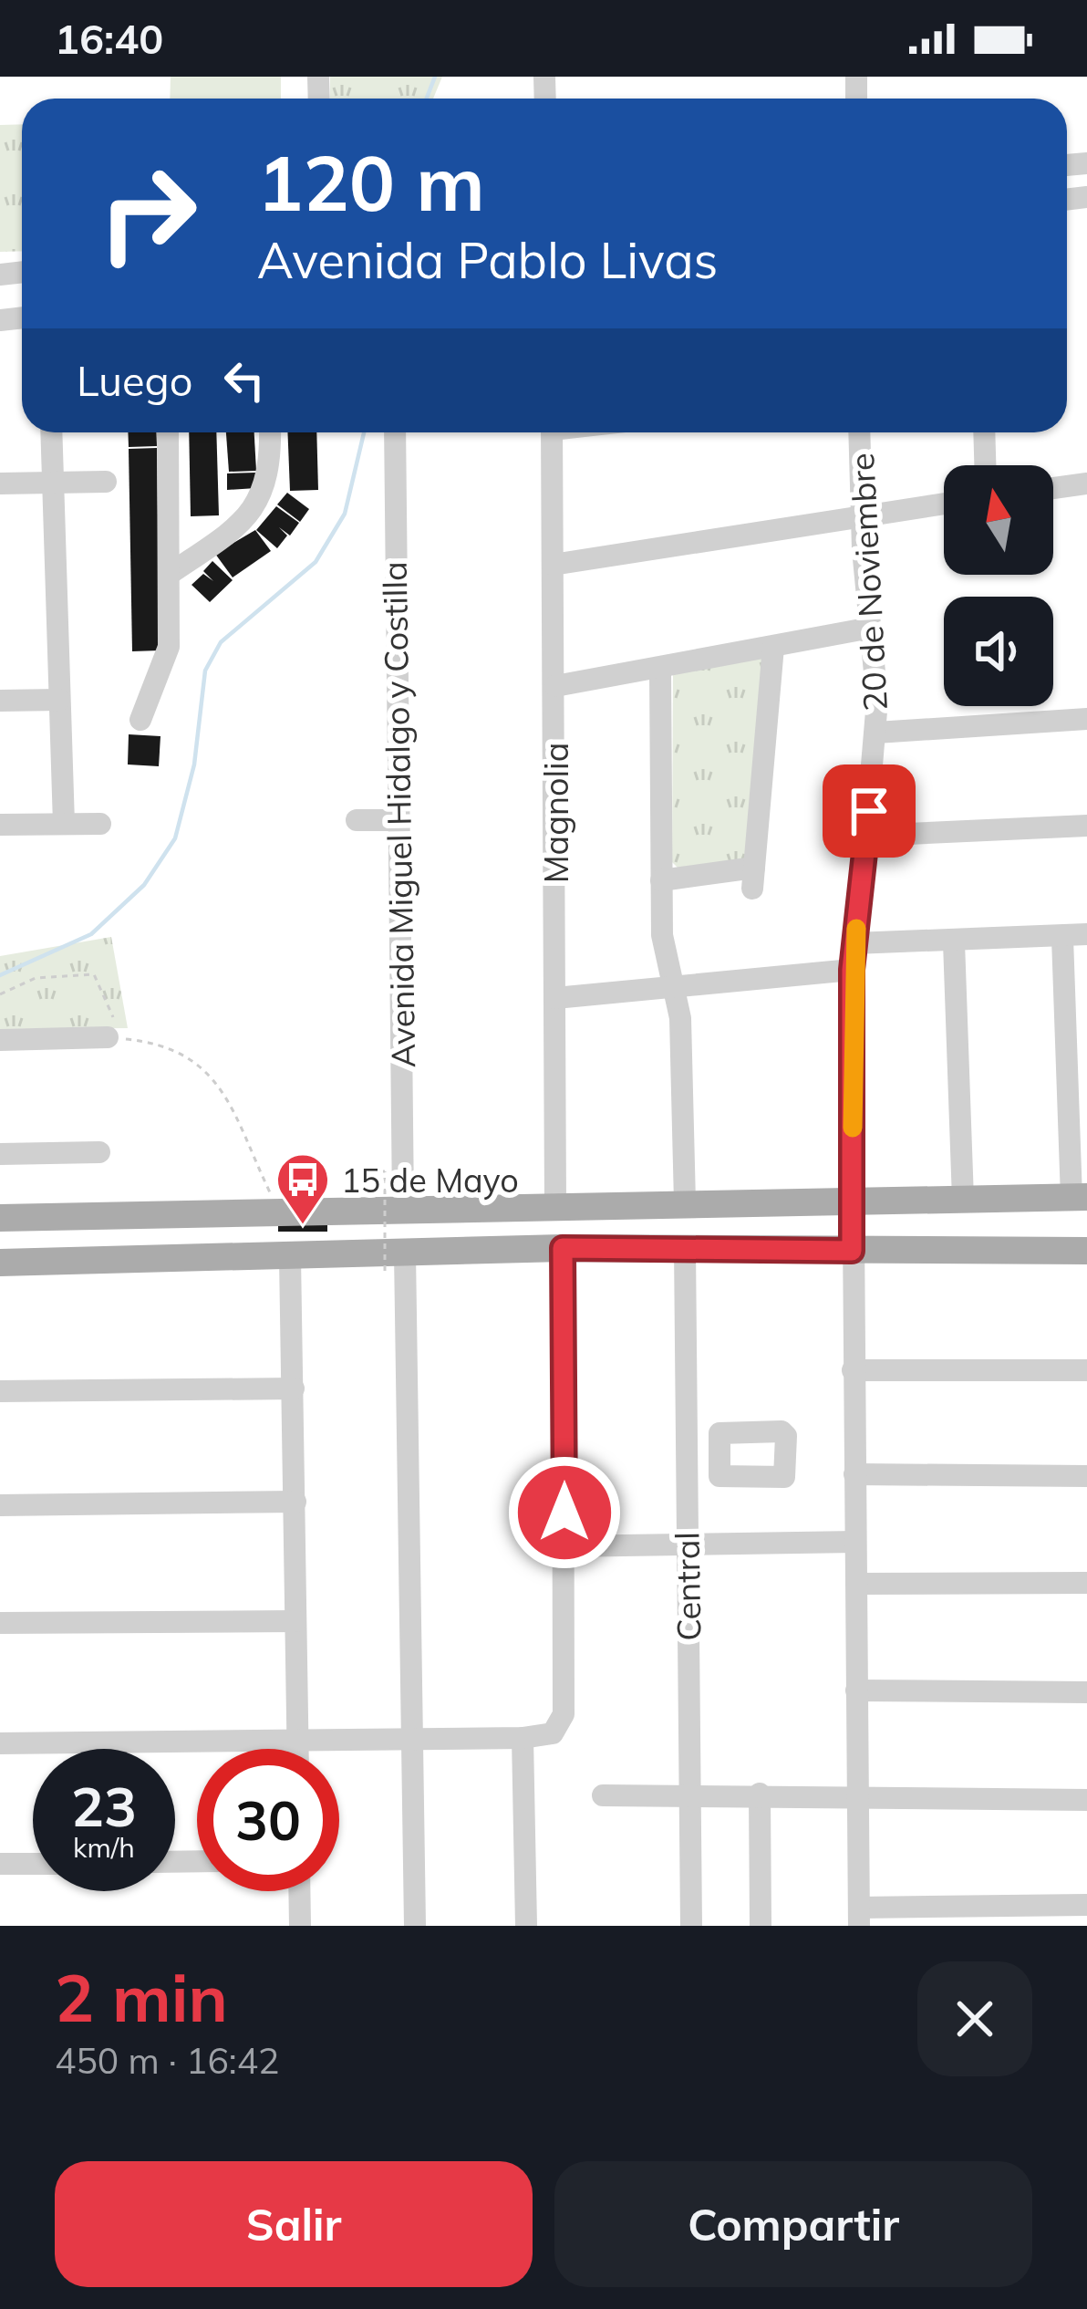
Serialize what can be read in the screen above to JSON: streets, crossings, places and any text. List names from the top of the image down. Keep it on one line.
{"streets":{"street":["20 de Noviembre","Magnolia","Avenida Miguel Hidalgo y Costilla","Central"]},"places":{"bus stop":["15 de Mayo"]},"north":"top","page":{"status":"16:40","turn":["120 m","Avenida Pablo Livas"],"then":"Luego","speed":"23 km/h","limit":"30","heading":["2 min","450 m · 16:42"],"buttons":["Salir","Compartir"]}}
